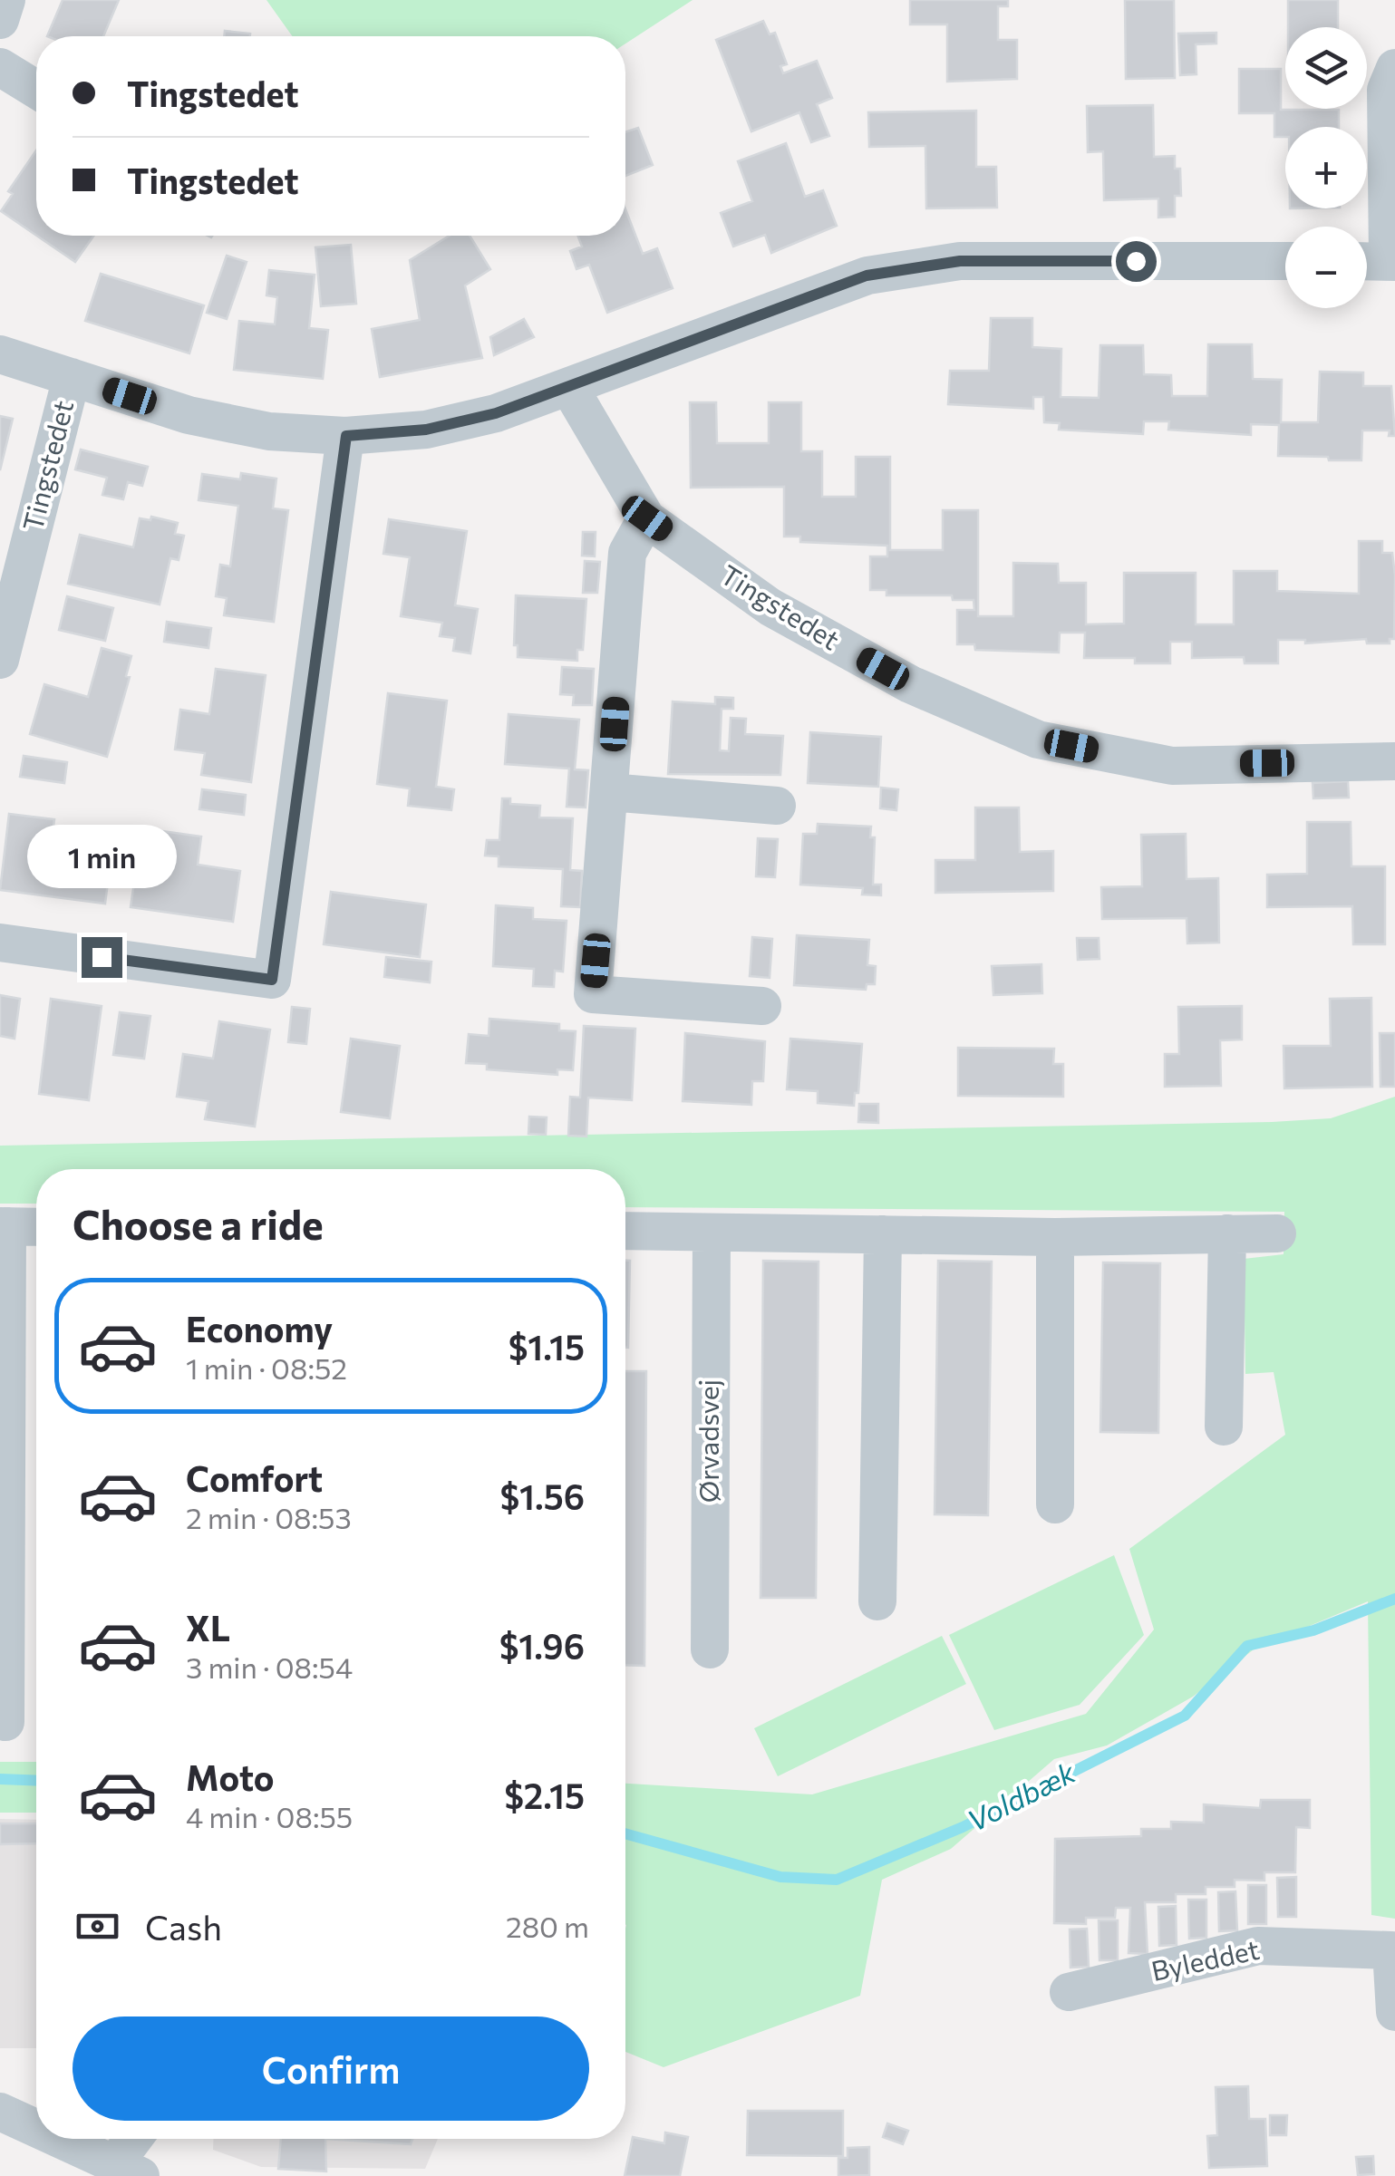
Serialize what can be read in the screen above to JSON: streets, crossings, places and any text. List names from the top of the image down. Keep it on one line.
{"streets":{"street":["Tingstedet","Ørvadsvej","Byleddet"]},"water":["Voldbæk"],"page":{"map_buttons":["+","−"],"banner":["Tingstedet","Tingstedet"],"bubble":"1 min","heading":"Choose a ride","list":[{"name":"Economy","note":"1 min · 08:52","value":"$1.15"},{"name":"Comfort","note":"2 min · 08:53","value":"$1.56"},{"name":"XL","note":"3 min · 08:54","value":"$1.96"},{"name":"Moto","note":"4 min · 08:55","value":"$2.15"}],"pay":["Cash","280 m"],"buttons":"Confirm"}}
